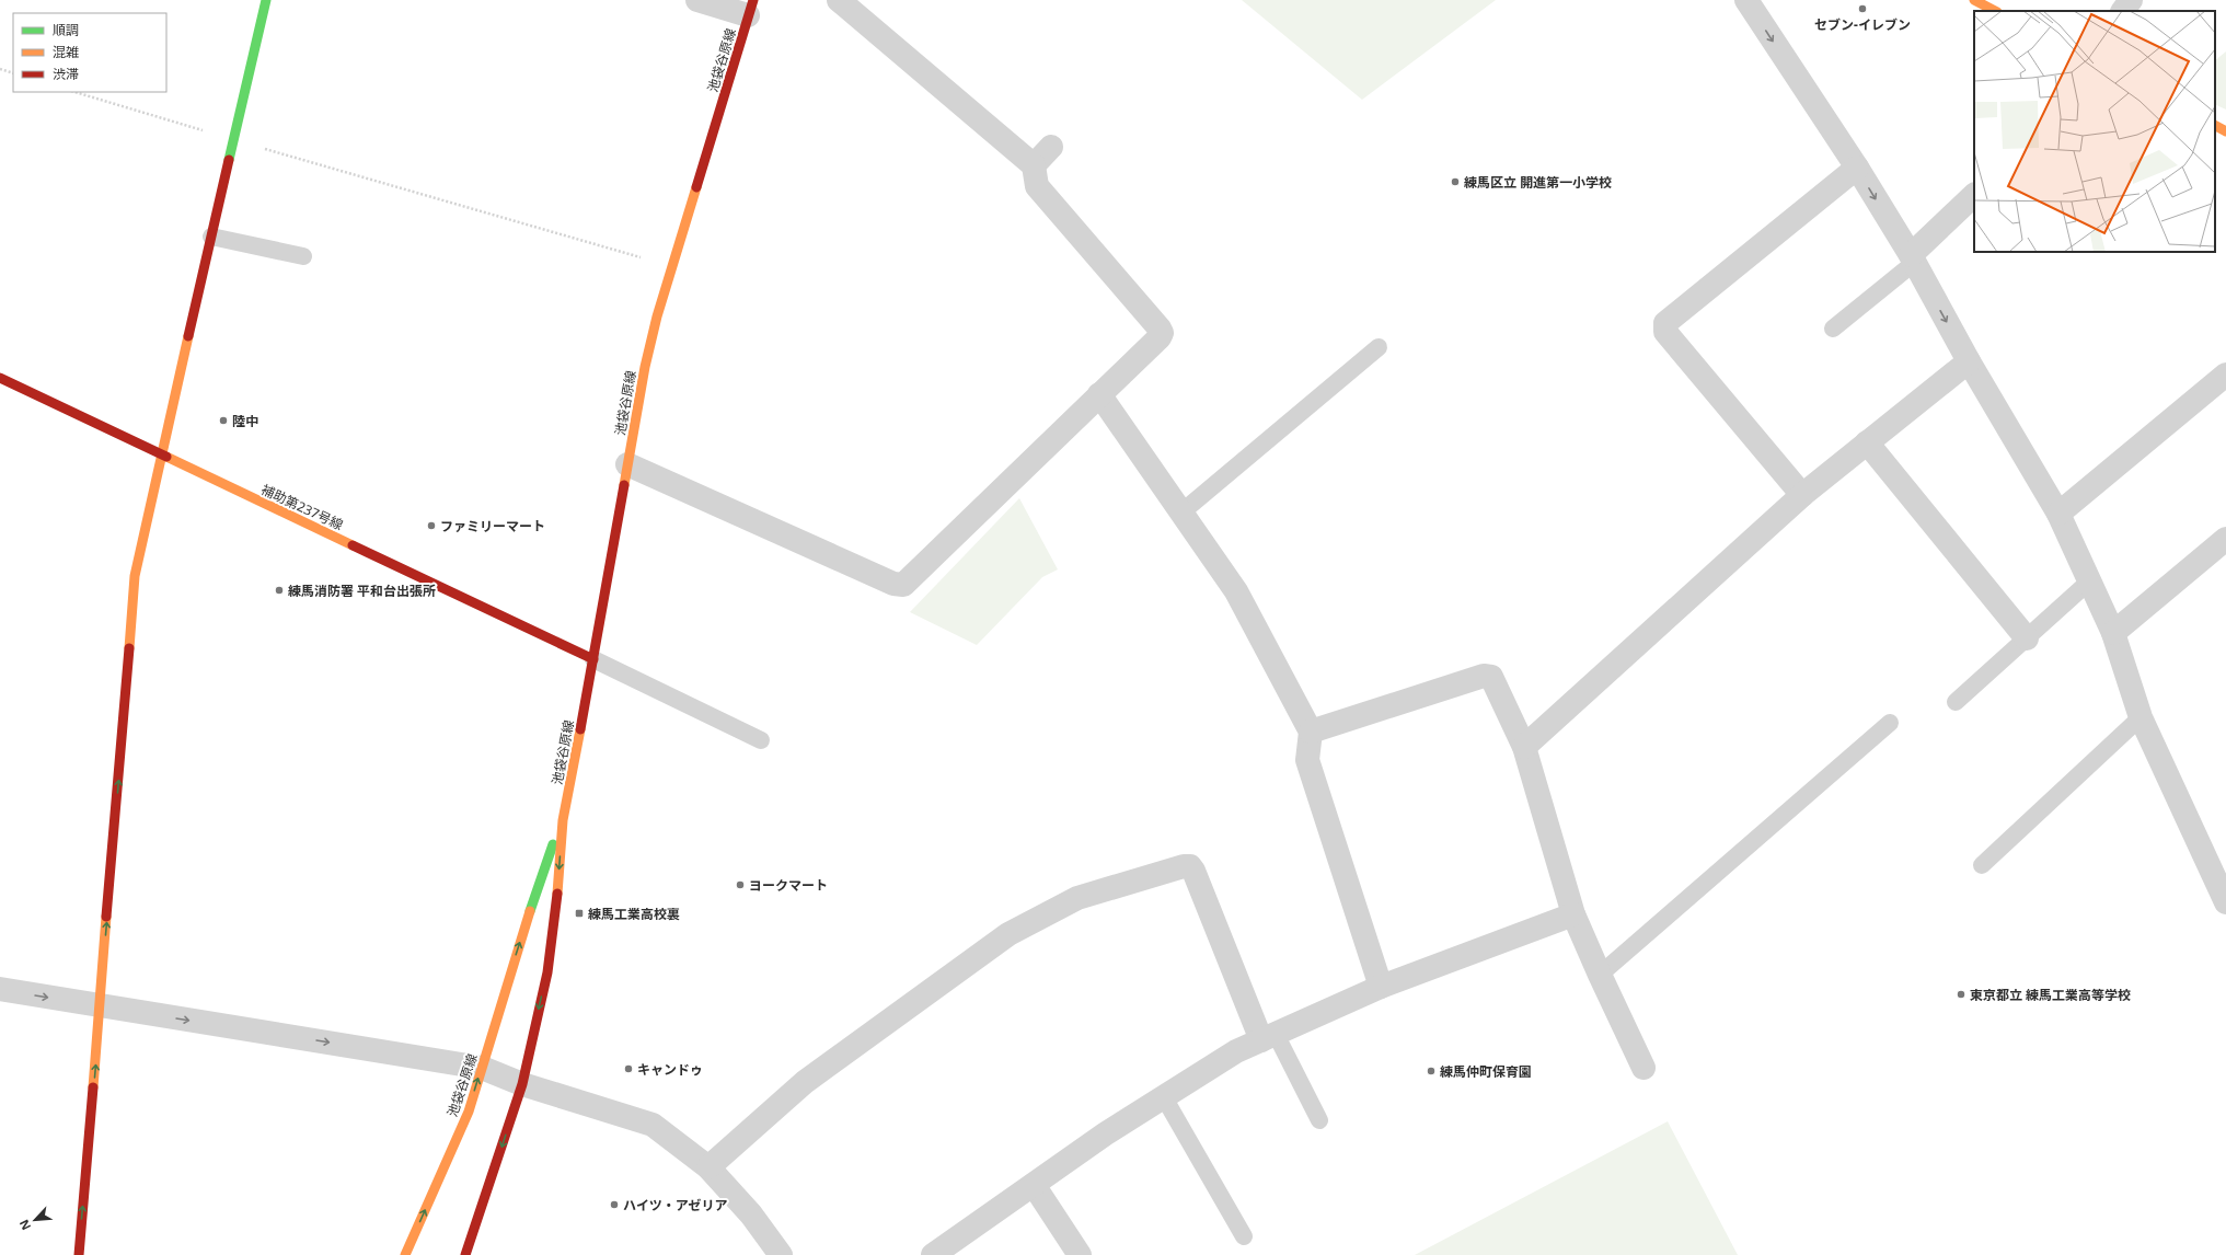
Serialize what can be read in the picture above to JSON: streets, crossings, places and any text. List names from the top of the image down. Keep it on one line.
{"streets":{"street":["池袋谷原線","補助第237号線"]},"crossings":[["池袋谷原線","補助第237号線"]],"places":{"other":["セブン-イレブン","練馬区立 開進第一小学校","陸中","ファミリーマート","練馬消防署 平和台出張所","ヨークマート","東京都立 練馬工業高等学校","キャンドゥ","練馬仲町保育園","ハイツ・アゼリア"],"transit":["練馬工業高校裏"]},"legend":["順調","混雑","渋滞"],"north":"bottom left"}
